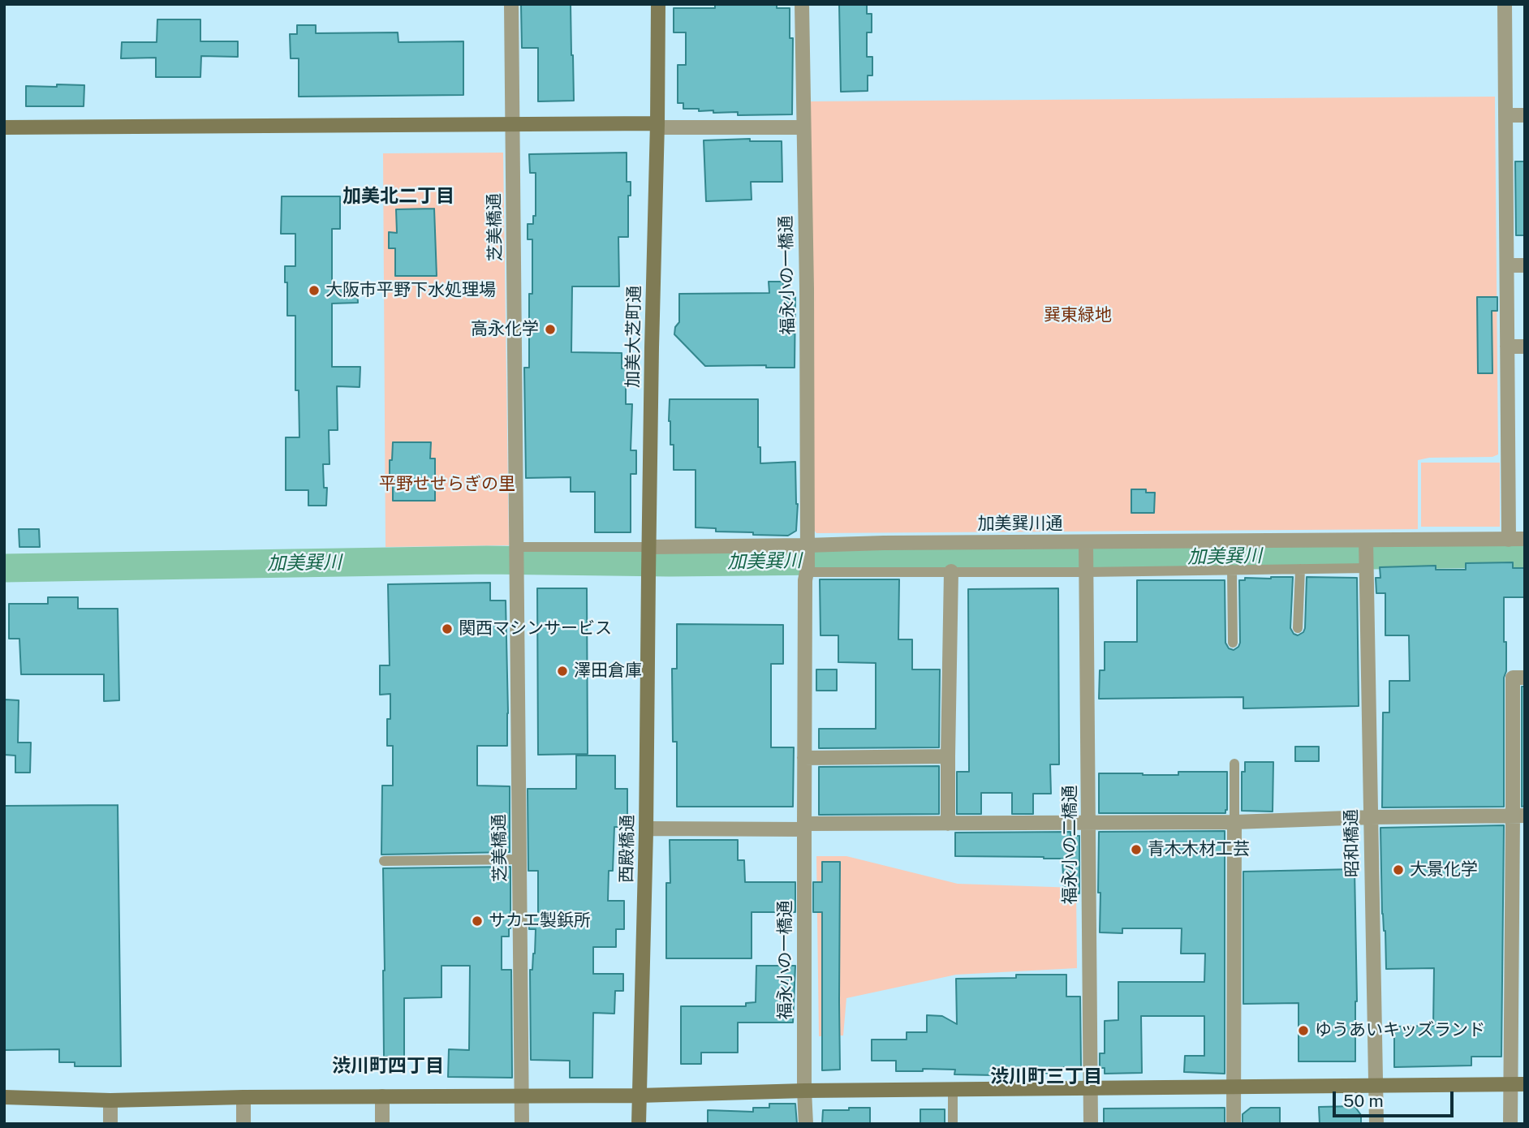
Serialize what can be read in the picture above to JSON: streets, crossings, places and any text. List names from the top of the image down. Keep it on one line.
{"streets":{"street":["芝美橋通","福永小の一橋通","加美大芝町通","加美巽川通","昭和橋通","福永小の二橋通","西殿橋通"]},"crossings":[["芝美橋通","加美巽川通"],["福永小の一橋通","加美巽川通"],["加美大芝町通","加美巽川通"],["加美大芝町通","西殿橋通"],["加美巽川通","昭和橋通"],["加美巽川通","福永小の二橋通"]],"districts":["加美北二丁目","渋川町四丁目","渋川町三丁目"],"water":["加美巽川"],"parks":["巽東緑地","平野せせらぎの里"],"places":["大阪市平野下水処理場","高永化学","関西マシンサービス","澤田倉庫","青木木材工芸","大景化学","サカエ製鋲所","ゆうあいキッズランド"],"scale_bar":"50 m"}
